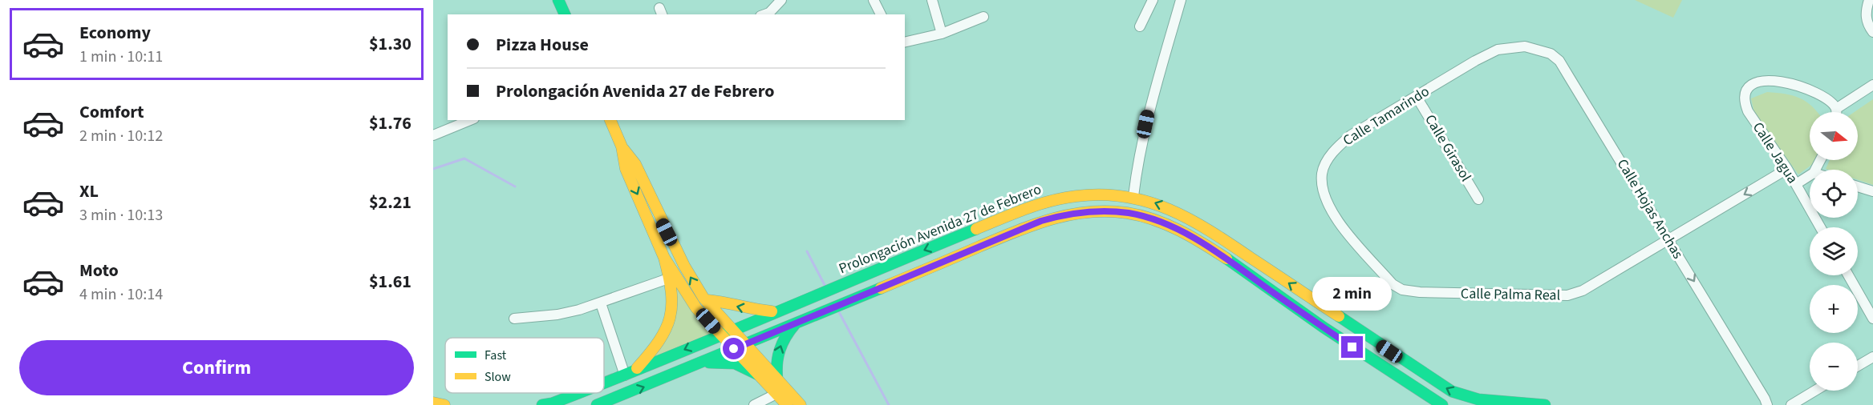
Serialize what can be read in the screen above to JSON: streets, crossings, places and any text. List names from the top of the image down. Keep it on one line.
{"streets":{"main road":["Prolongación Avenida 27 de Febrero"],"street":["Calle Tamarindo","Calle Girasol","Calle Jagua","Calle Hojas Anchas","Calle Palma Real"]},"crossings":[["Calle Tamarindo","Calle Girasol"],["Calle Tamarindo","Calle Hojas Anchas"],["Calle Tamarindo","Calle Palma Real"],["Calle Jagua","Calle Palma Real"],["Calle Hojas Anchas","Calle Palma Real"]],"one_way":["Calle Hojas Anchas","Prolongación Avenida 27 de Febrero"],"legend":["Fast","Slow"],"north":"right","page":{"list":[{"name":"Economy","note":"1 min · 10:11","value":"$1.30"},{"name":"Comfort","note":"2 min · 10:12","value":"$1.76"},{"name":"XL","note":"3 min · 10:13","value":"$2.21"},{"name":"Moto","note":"4 min · 10:14","value":"$1.61"}],"banner":["Pizza House","Prolongación Avenida 27 de Febrero"],"map_buttons":["+","−"],"bubble":"2 min","buttons":"Confirm"}}
